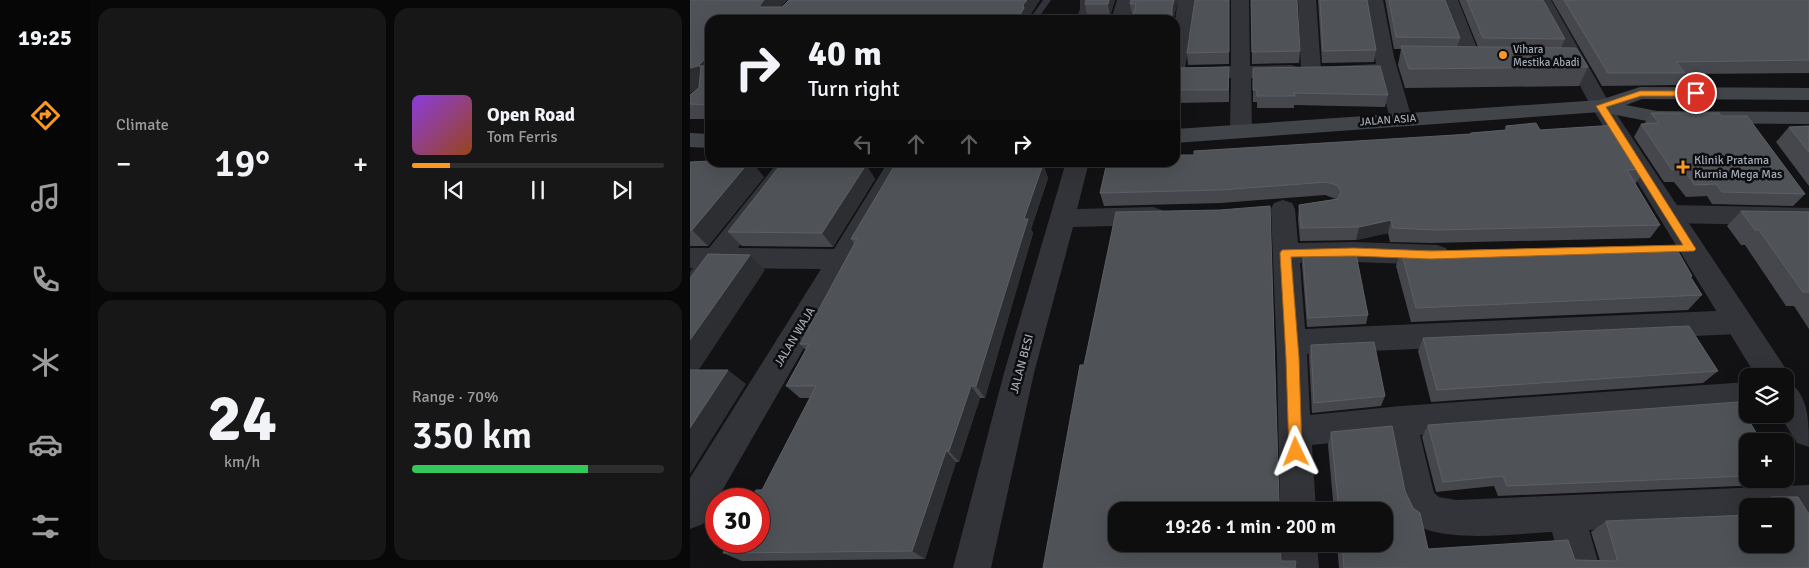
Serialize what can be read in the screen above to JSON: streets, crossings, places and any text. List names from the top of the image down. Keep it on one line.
{"streets":{"main road":["JALAN ASIA"],"street":["JALAN WAJA","JALAN BESI"]},"places":{"other":["Vihara Mestika Abadi"],"health":["Klinik Pratama Kurnia Mega Mas"]},"page":{"tabs":"19:25","tile":["Climate",["24","km/h"],["Range · 70%","350 km"]],"turn":["40 m","Turn right"],"song":["Open Road","Tom Ferris"],"heat":["−","19°","+"],"map_buttons":["+","−"],"limit":"30","trip":"19:26 · 1 min · 200 m"}}
